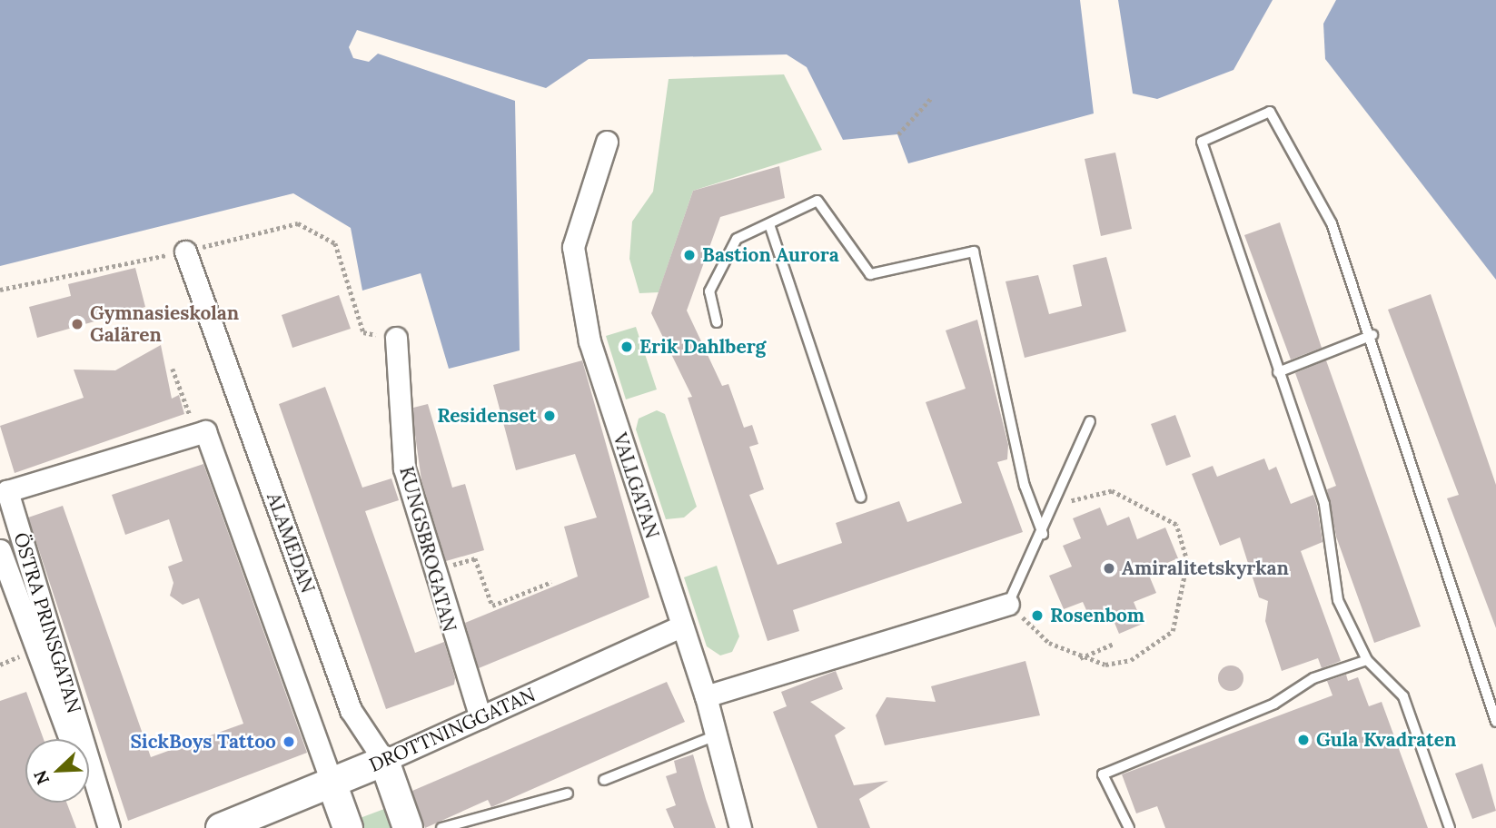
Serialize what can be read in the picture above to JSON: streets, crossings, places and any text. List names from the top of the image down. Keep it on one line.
{"streets":{"street":["VALLGATAN","ALAMEDAN","KUNGSBROGATAN","ÖSTRA PRINSGATAN","DROTTNINGGATAN"]},"crossings":[["VALLGATAN","DROTTNINGGATAN"],["ALAMEDAN","DROTTNINGGATAN"],["KUNGSBROGATAN","DROTTNINGGATAN"],["ÖSTRA PRINSGATAN","DROTTNINGGATAN"]],"places":["Bastion Aurora","Gymnasieskolan Galären","Erik Dahlberg","Residenset","Amiralitetskyrkan","Rosenbom","Gula Kvadraten","SickBoys Tattoo"],"north":"bottom left"}
